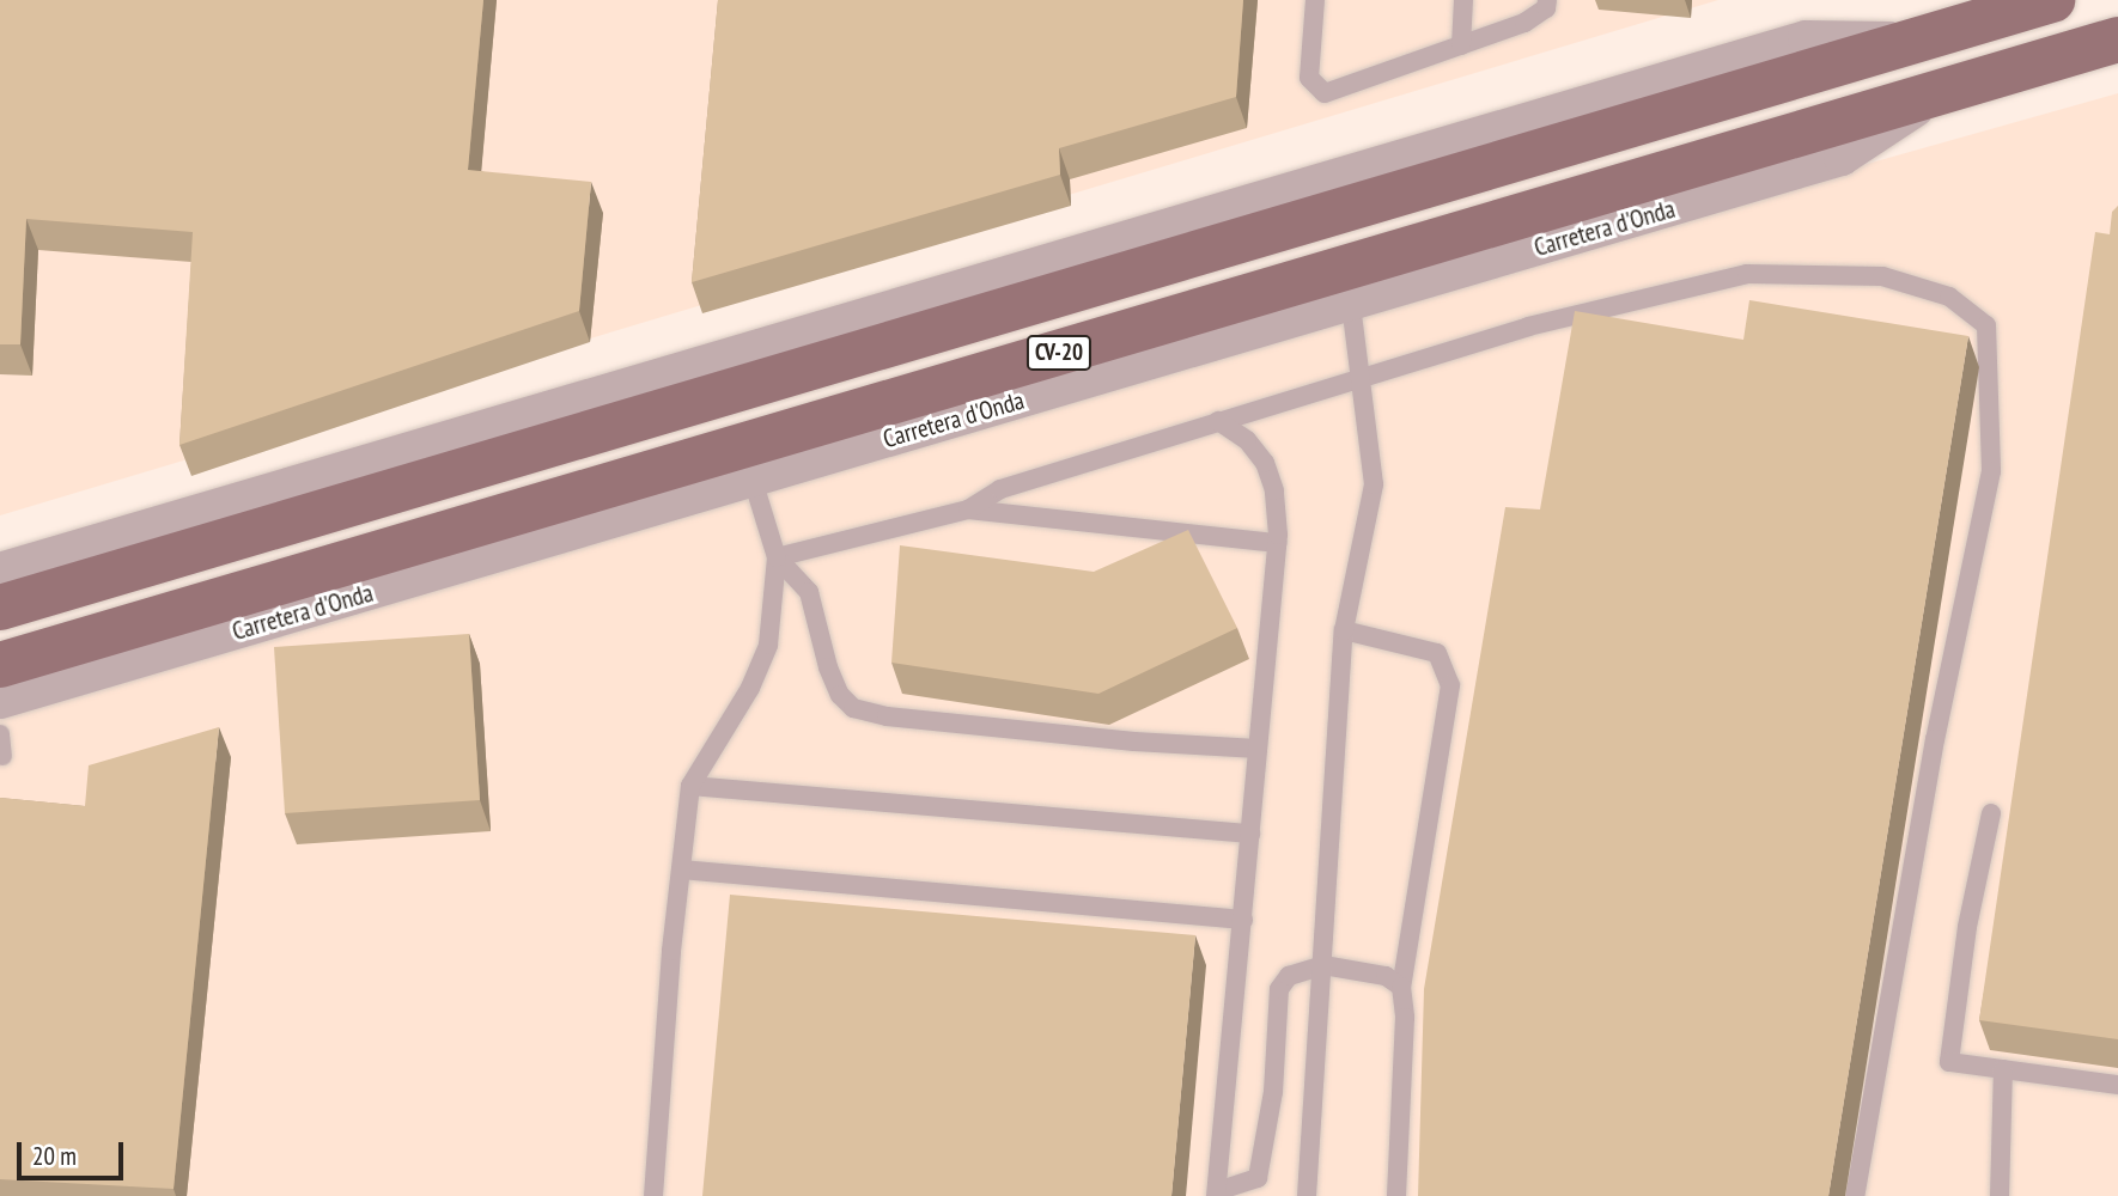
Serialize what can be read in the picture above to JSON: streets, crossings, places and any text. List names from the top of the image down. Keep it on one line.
{"streets":{"main road":["Carretera d'Onda","CV-20"]},"scale_bar":"20 m"}
